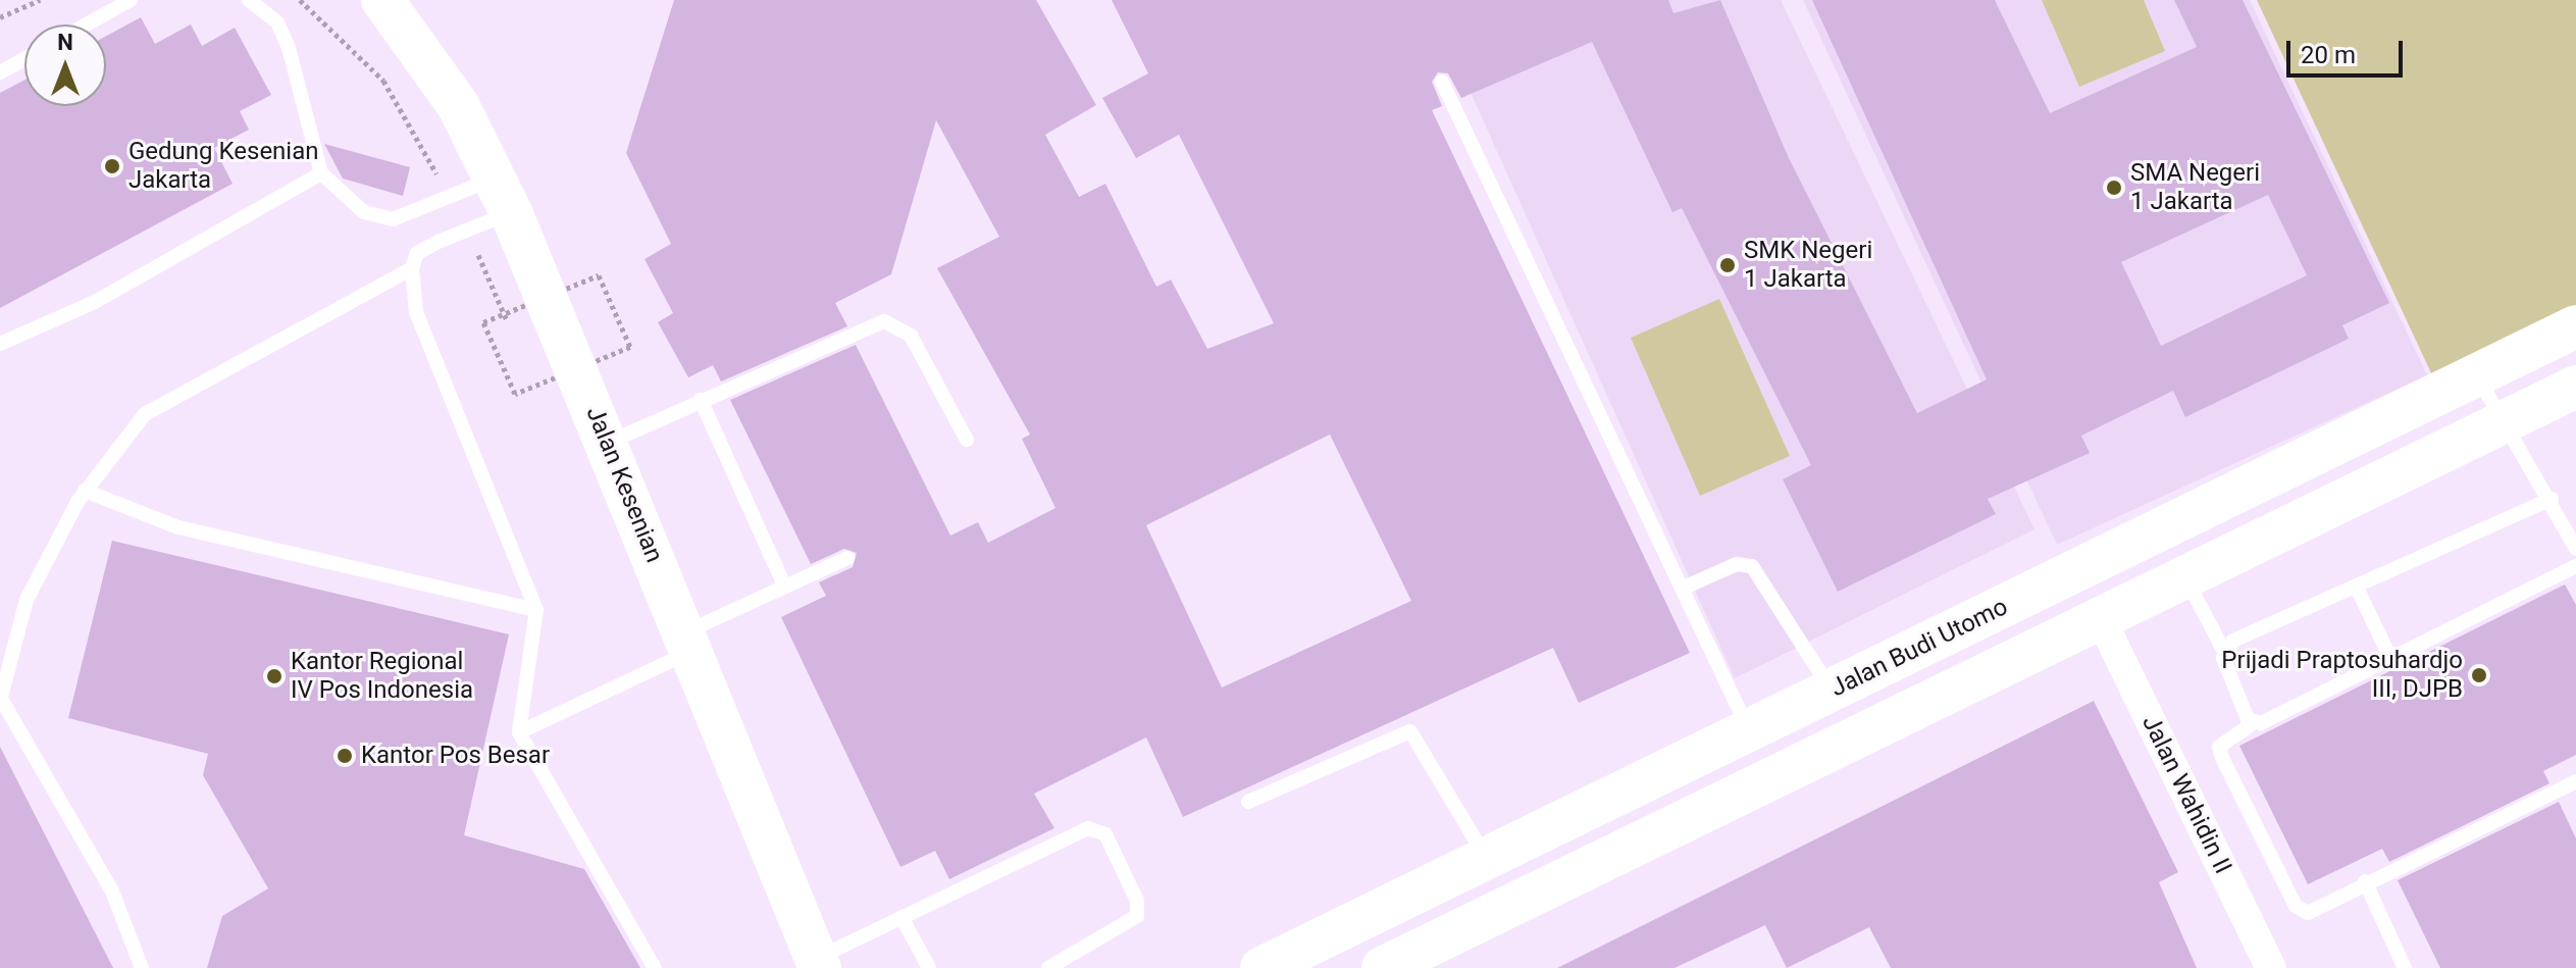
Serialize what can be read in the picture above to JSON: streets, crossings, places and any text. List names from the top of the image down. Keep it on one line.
{"streets":{"street":["Jalan Kesenian","Jalan Budi Utomo","Jalan Wahidin II"]},"places":["Gedung Kesenian Jakarta","SMA Negeri 1 Jakarta","SMK Negeri 1 Jakarta","Prijadi Praptosuhardjo III, DJPB","Kantor Regional IV Pos Indonesia","Kantor Pos Besar"],"scale_bar":"20 m","north":"top"}
